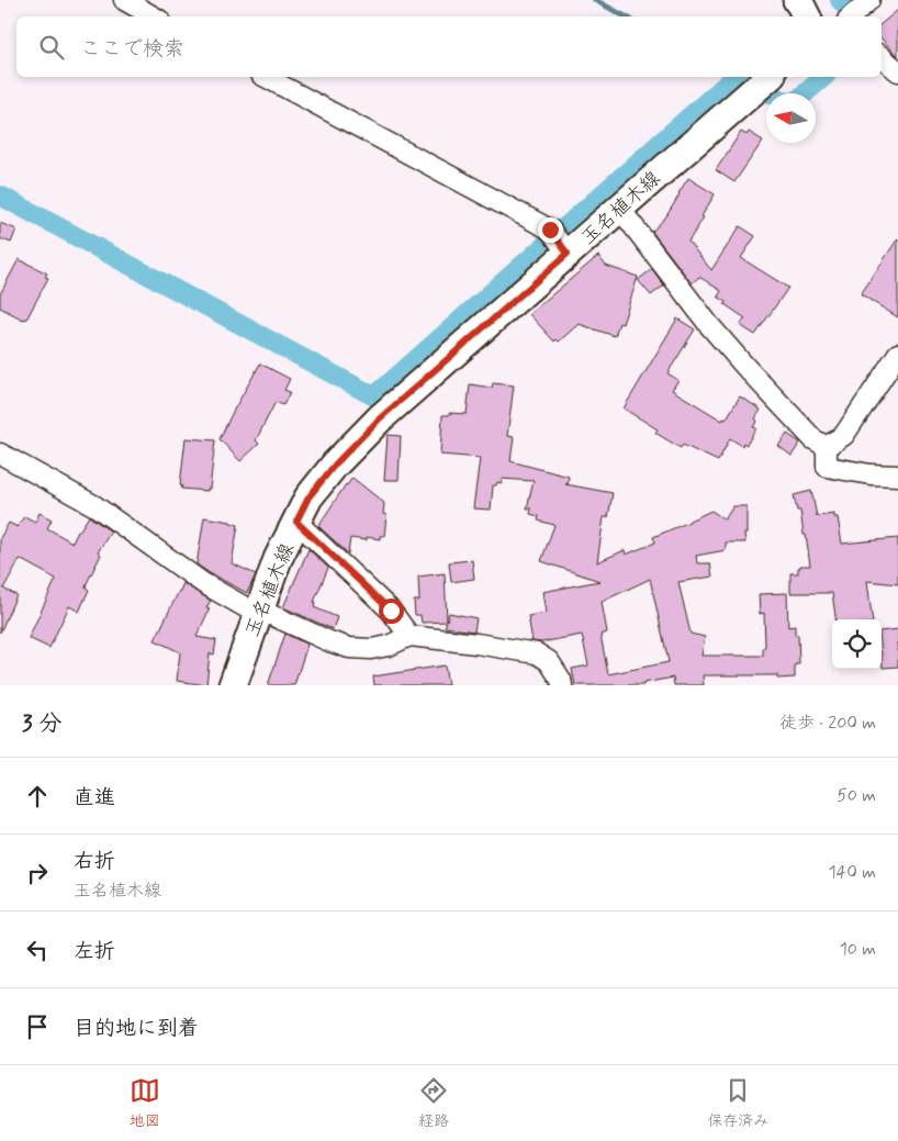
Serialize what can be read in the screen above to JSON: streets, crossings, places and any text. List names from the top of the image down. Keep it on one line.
{"streets":{"main road":["玉名植木線"]},"north":"left","page":{"search":"ここで検索","heading":["3 分","徒歩 · 200 m"],"list":[["直進","50 m"],["右折","玉名植木線","140 m"],["左折","10 m"],"目的地に到着"],"nav":["地図","経路","保存済み"]}}
